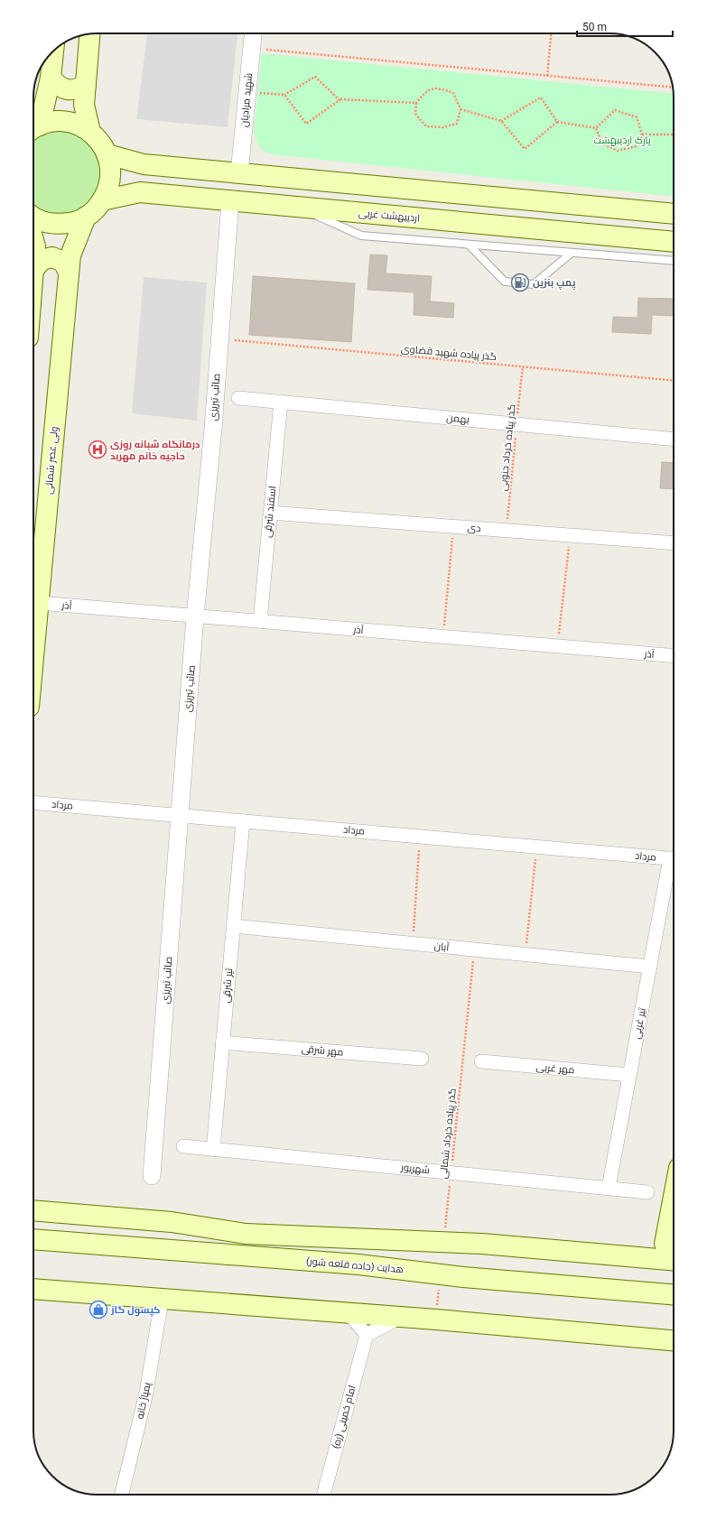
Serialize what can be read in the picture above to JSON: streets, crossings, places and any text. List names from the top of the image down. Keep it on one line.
{"streets":{"main road":["اردیبهشت غربی","ولی عصر شمالی","هدایت (جاده قلعه شور)"],"street":["شهید مرادیان","صائب تبریزی","بهمن","اسفند شرقی","دی","آذر","مرداد","آبان","تیر شرقی","تیر غربی","مهر شرقی","مهر غربی","شهریور","پمپاژ خانه","امام خمینی (ره)"],"path":["گذر پیاده شهید قضاوی","گذر پیاده خرداد جنوبی","گذر پیاده خرداد شمالی"]},"crossings":[["اردیبهشت غربی","صائب تبریزی"],["گذر پیاده شهید قضاوی","صائب تبریزی"],["گذر پیاده شهید قضاوی","گذر پیاده خرداد جنوبی"],["صائب تبریزی","آذر"],["صائب تبریزی","مرداد"],["بهمن","گذر پیاده خرداد جنوبی"],["بهمن","اسفند شرقی"],["گذر پیاده خرداد جنوبی","دی"],["ولی عصر شمالی","آذر"],["اسفند شرقی","دی"],["اسفند شرقی","آذر"],["مرداد","تیر شرقی"],["آبان","تیر شرقی"],["آبان","تیر غربی"],["آبان","گذر پیاده خرداد شمالی"],["تیر شرقی","مهر شرقی"],["تیر شرقی","شهریور"],["تیر غربی","مهر غربی"],["تیر غربی","شهریور"],["گذر پیاده خرداد شمالی","شهریور"]],"parks":["پارک اردیبهشت"],"places":{"fuel station":["پمپ بنزین"],"hospital":["درمانگاه شبانه‌ روزی حاجیه‌ خانم مهربد"],"shop":["کپسول گاز"]},"scale_bar":"50 m"}
